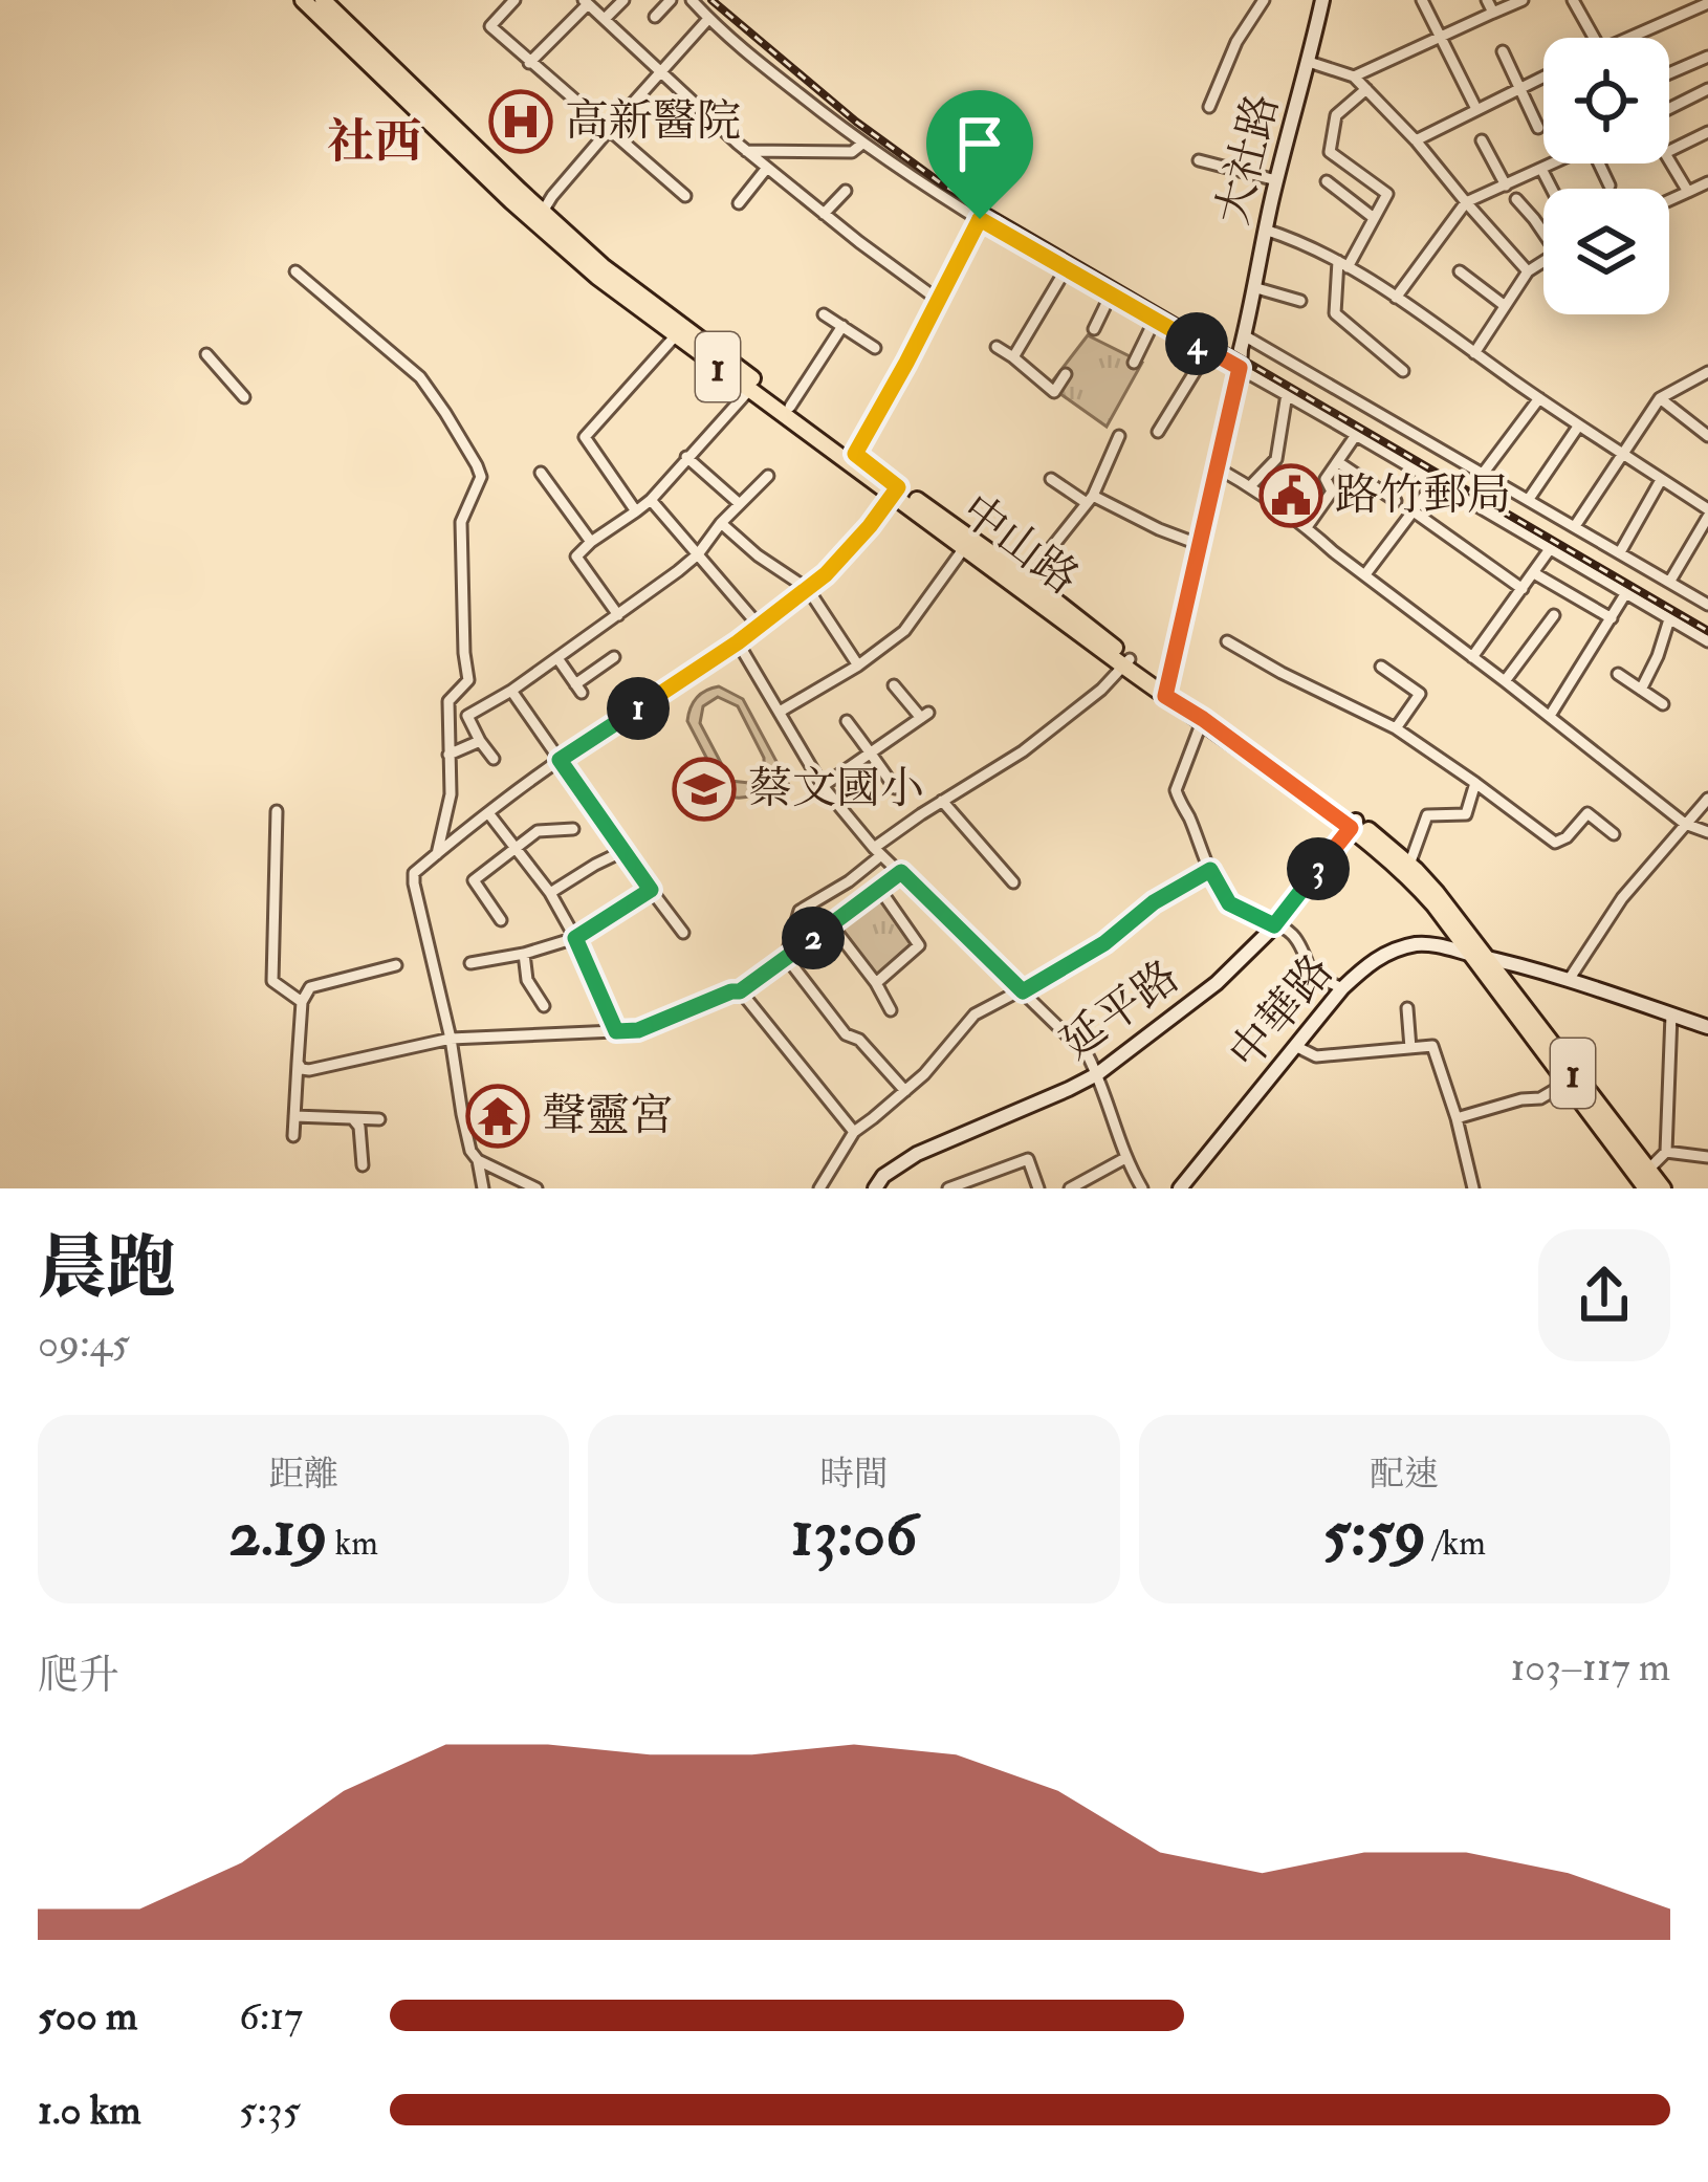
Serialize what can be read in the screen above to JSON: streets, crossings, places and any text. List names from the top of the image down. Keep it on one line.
{"streets":{"main road":["1","中山路"],"street":["大社路","延平路","中華路"]},"crossings":[["大社路","中山路"],["中山路","延平路"],["中山路","中華路"]],"districts":["社西"],"places":{"hospital":["高新醫院"],"public building":["路竹郵局"],"school or university":["蔡文國小"],"temple":["聲靈宮"]},"page":{"pins":["4","1","3","2"],"heading":["晨跑","09:45"],"stats":[["距離","2.19 km"],["時間","13:06"],["配速","5:59 /km"]],"chart":["爬升","103–117 m"],"list":[{"name":"500 m","note":"6:17"},{"name":"1.0 km","note":"5:35"}]}}
